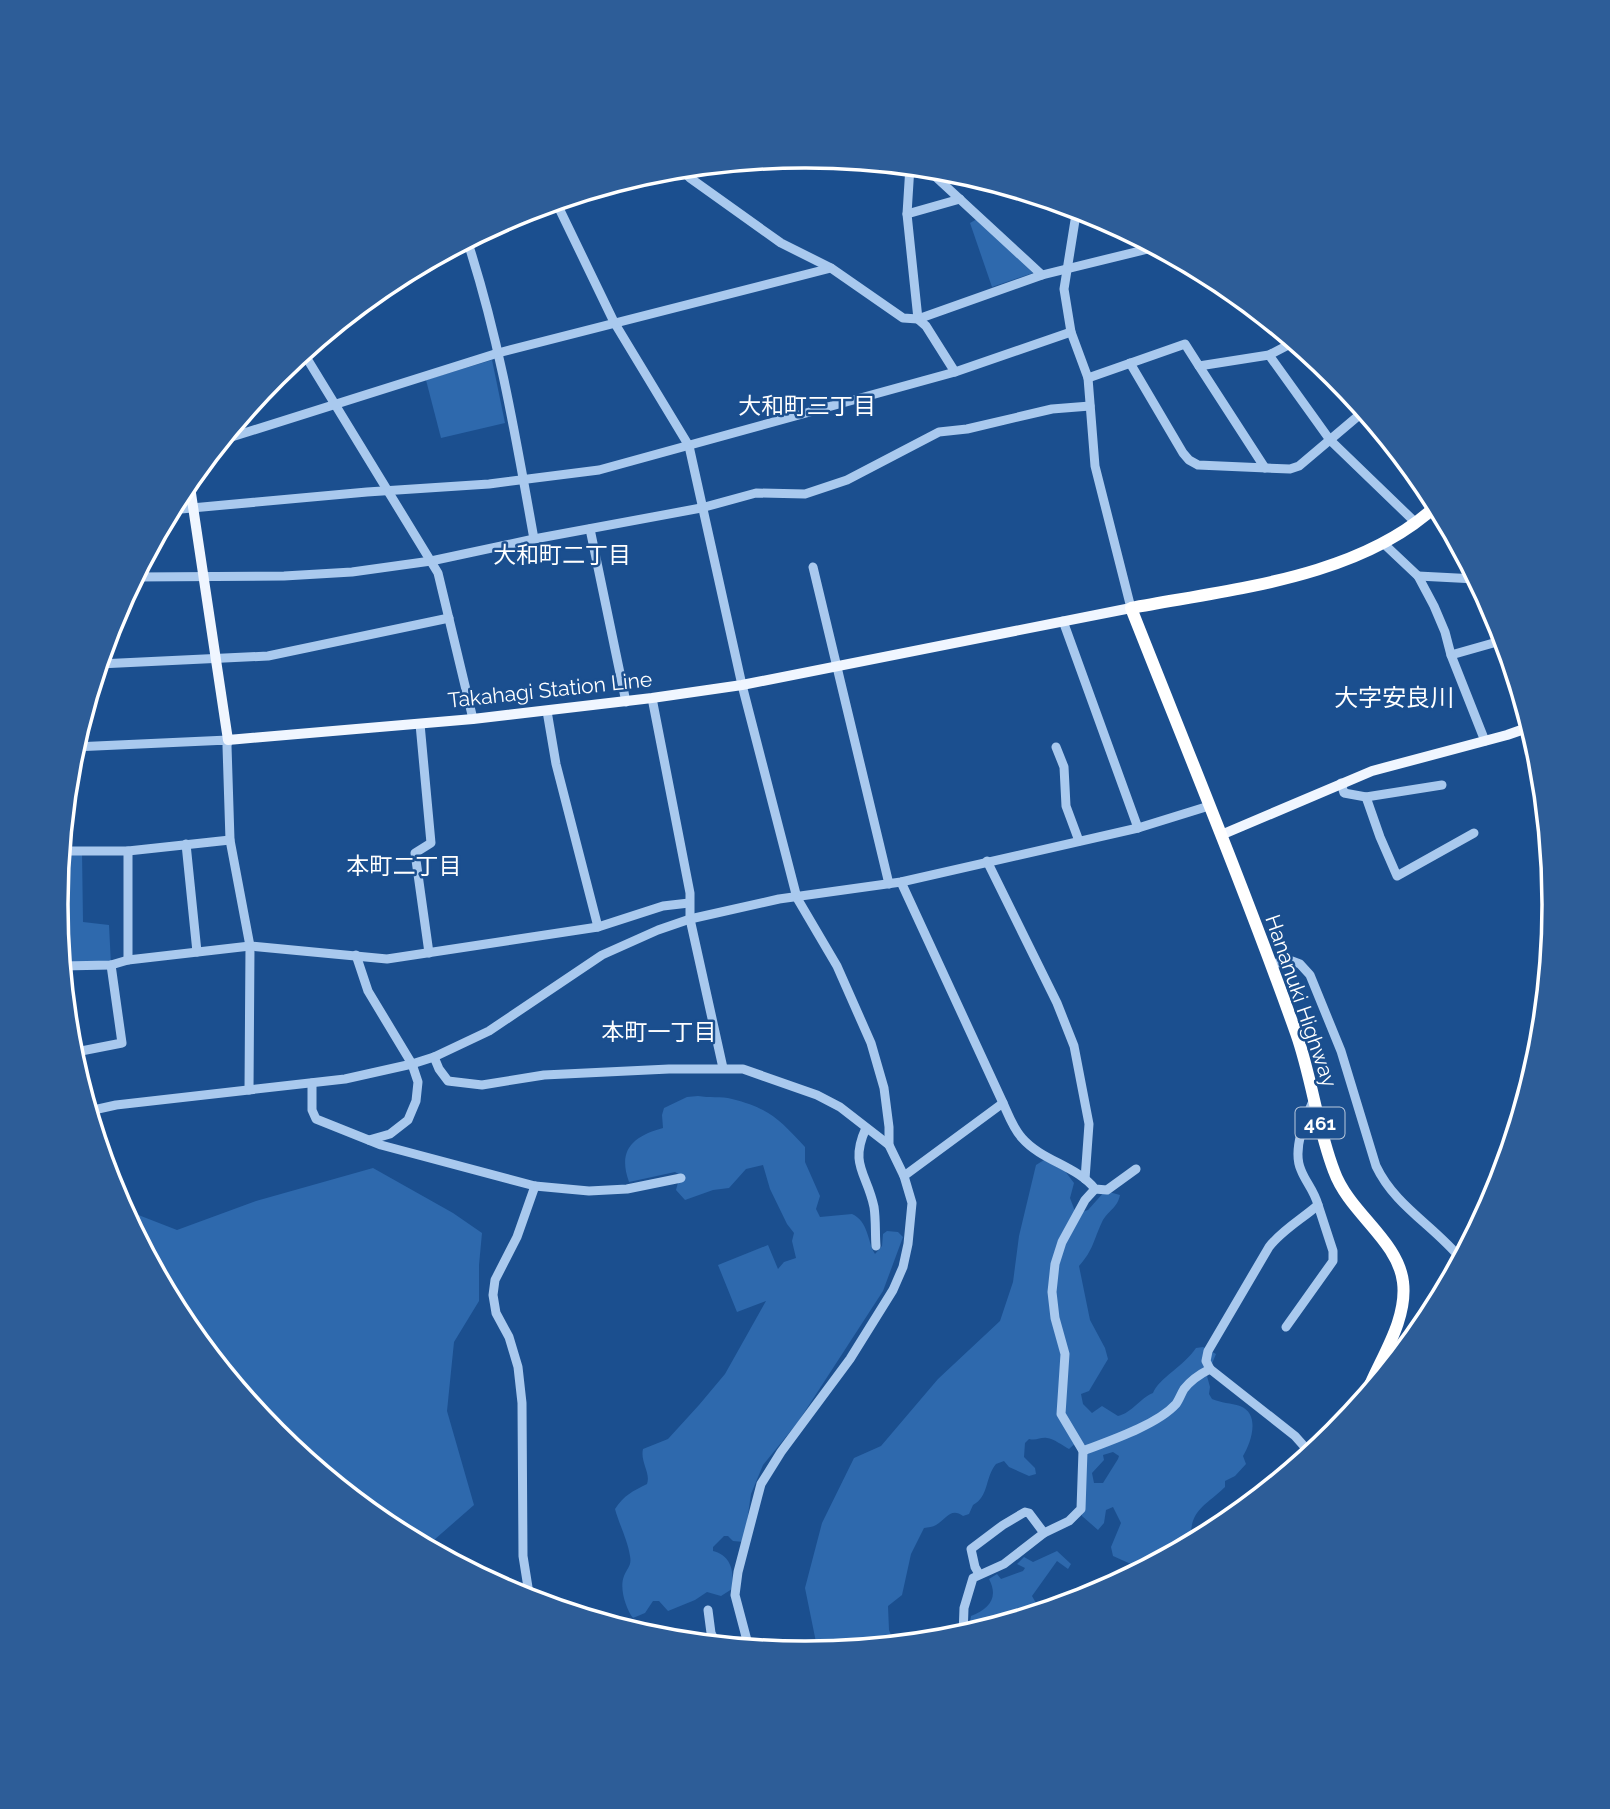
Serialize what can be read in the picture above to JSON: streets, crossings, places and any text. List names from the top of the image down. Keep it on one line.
{"streets":{"highway":["Hananuki Highway","461"],"main road":["Takahagi Station Line"]},"crossings":[["Takahagi Station Line","Hananuki Highway"]],"districts":["大和町三丁目","大和町二丁目","大字安良川","本町二丁目","本町一丁目"]}
